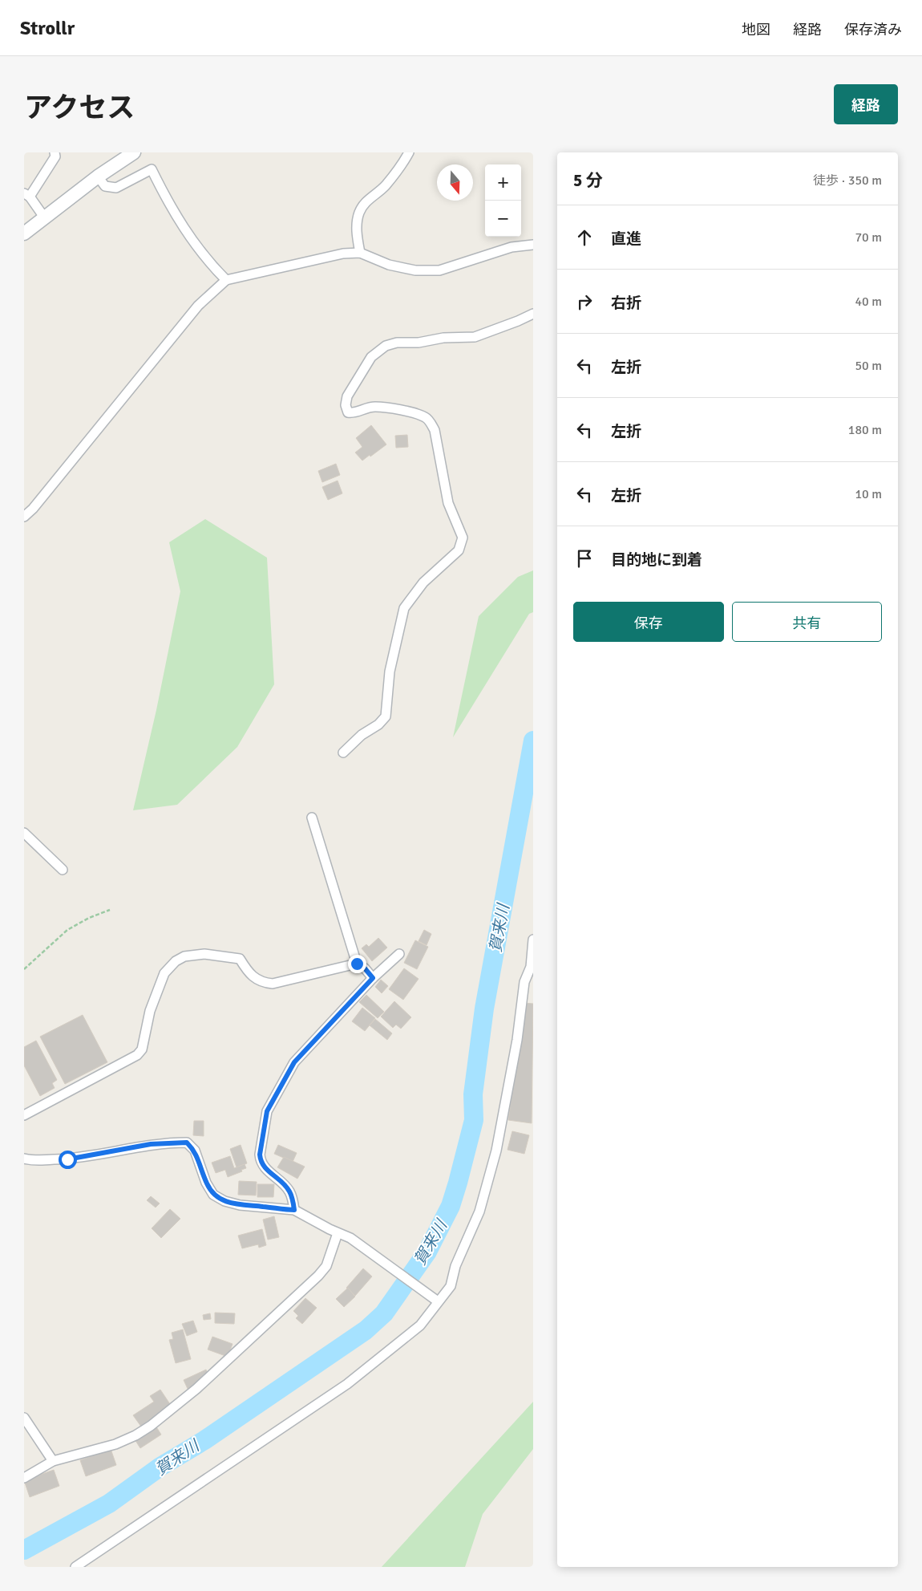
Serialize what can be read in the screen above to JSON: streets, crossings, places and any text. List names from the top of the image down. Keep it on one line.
{"water":["賀来川"],"north":"bottom","page":{"header":"Strollr","nav":["地図","経路","保存済み"],"title":"アクセス","buttons":["経路",["保存","共有"]],"heading":["5 分","徒歩 · 350 m"],"map_buttons":["+","−"],"list":[["直進","70 m"],["右折","40 m"],["左折","50 m"],["左折","180 m"],["左折","10 m"],"目的地に到着"]}}
